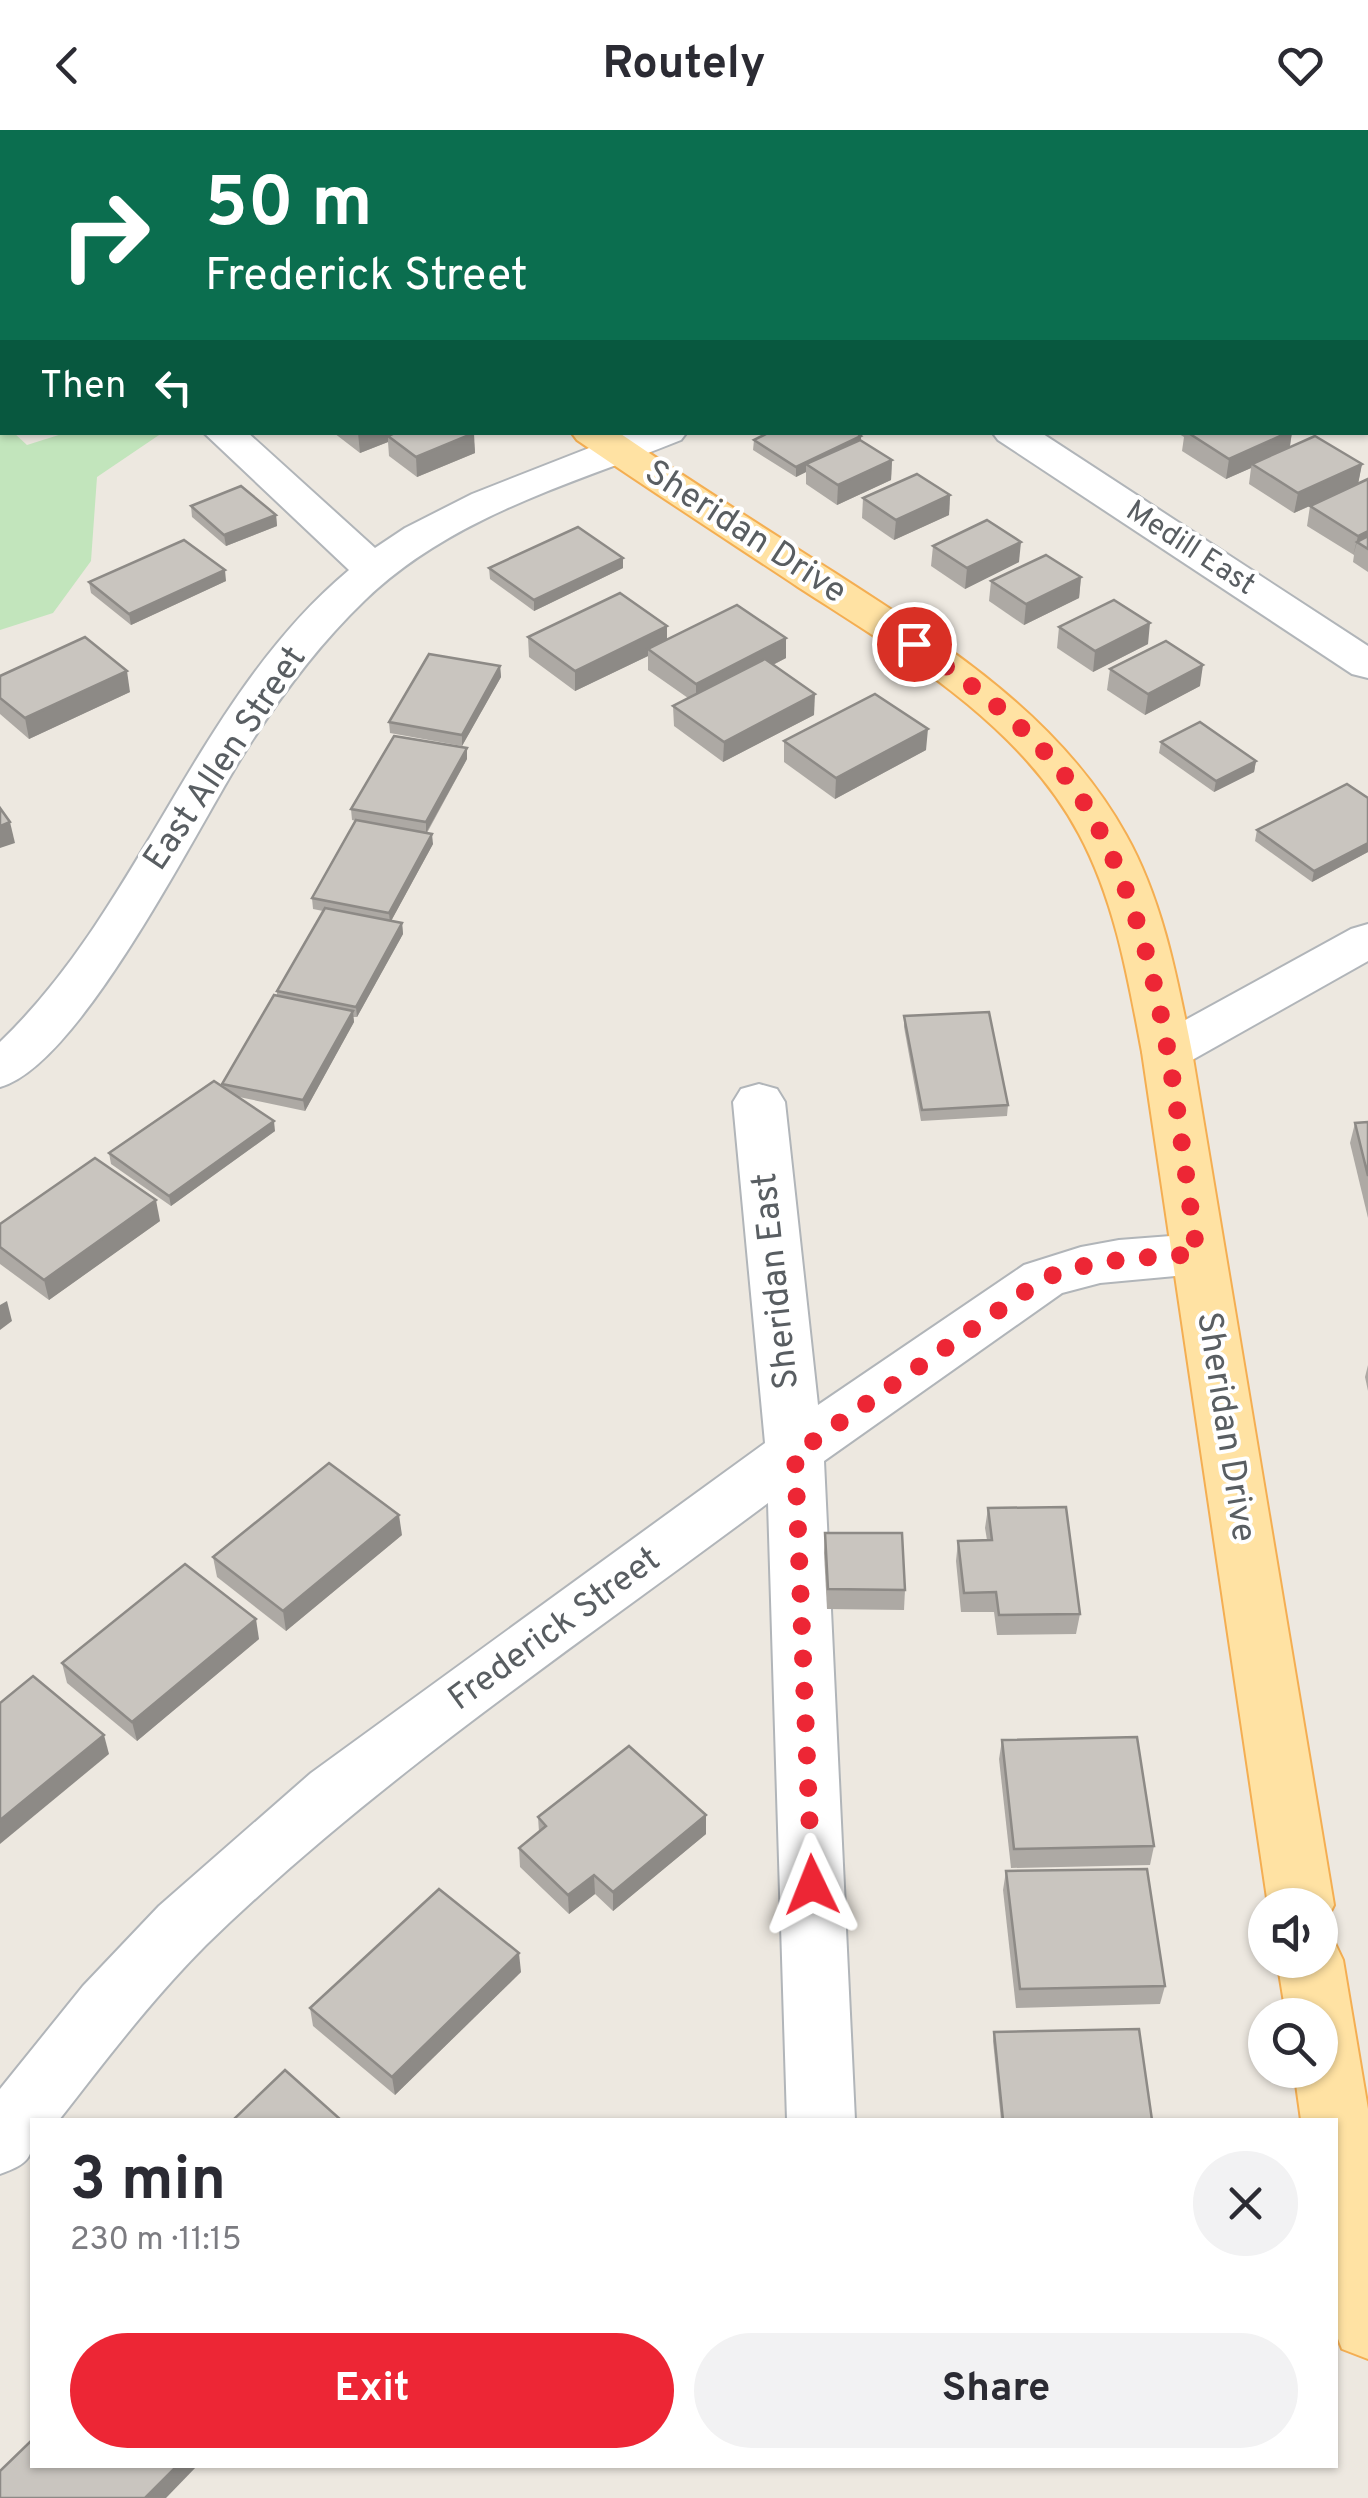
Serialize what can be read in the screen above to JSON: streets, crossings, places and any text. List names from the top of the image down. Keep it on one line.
{"streets":{"main road":["Sheridan Drive"],"street":["Medill East","East Allen Street","Sheridan East","Frederick Street"]},"crossings":[["Sheridan Drive","East Allen Street"],["Sheridan Drive","Frederick Street"],["Sheridan East","Frederick Street"]],"page":{"header":"Routely","turn":["50 m","Frederick Street"],"then":"Then","heading":["3 min","230 m · 11:15"],"buttons":["Exit","Share"]}}
